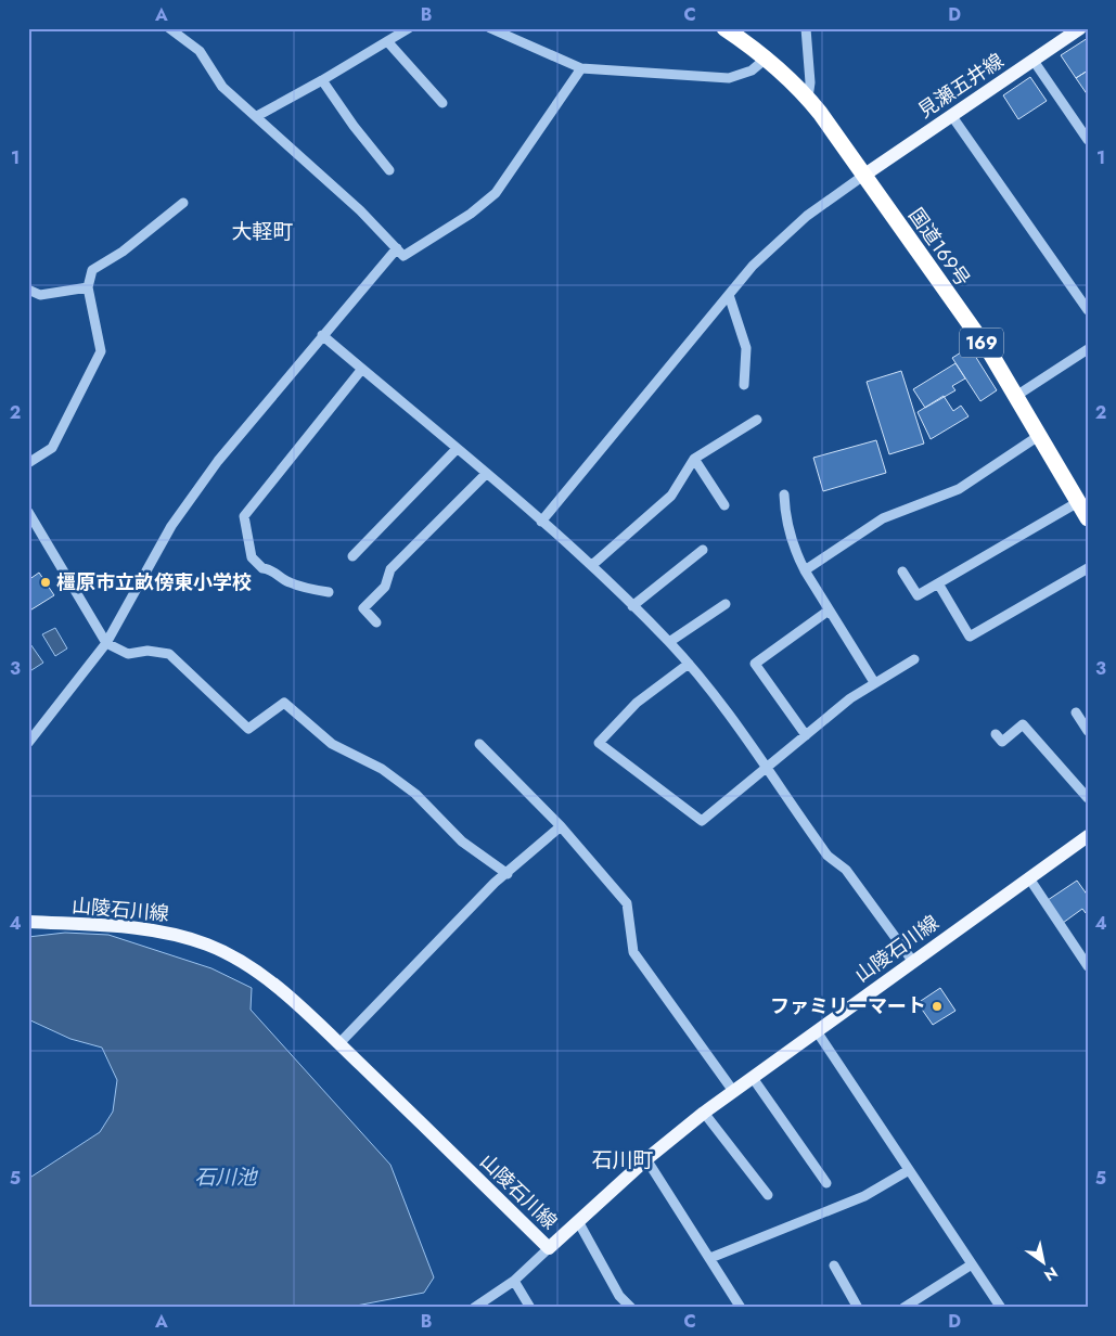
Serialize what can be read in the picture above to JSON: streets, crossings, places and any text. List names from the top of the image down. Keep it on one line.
{"streets":{"highway":["国道169号","169"],"main road":["見瀬五井線","山陵石川線"]},"crossings":[["見瀬五井線","国道169号"]],"districts":["大軽町","石川町"],"water":["石川池"],"places":["橿原市立畝傍東小学校","ファミリーマート"],"north":"bottom right","grid":{"columns":["A","B","C","D"],"rows":["1","2","3","4","5"]}}
